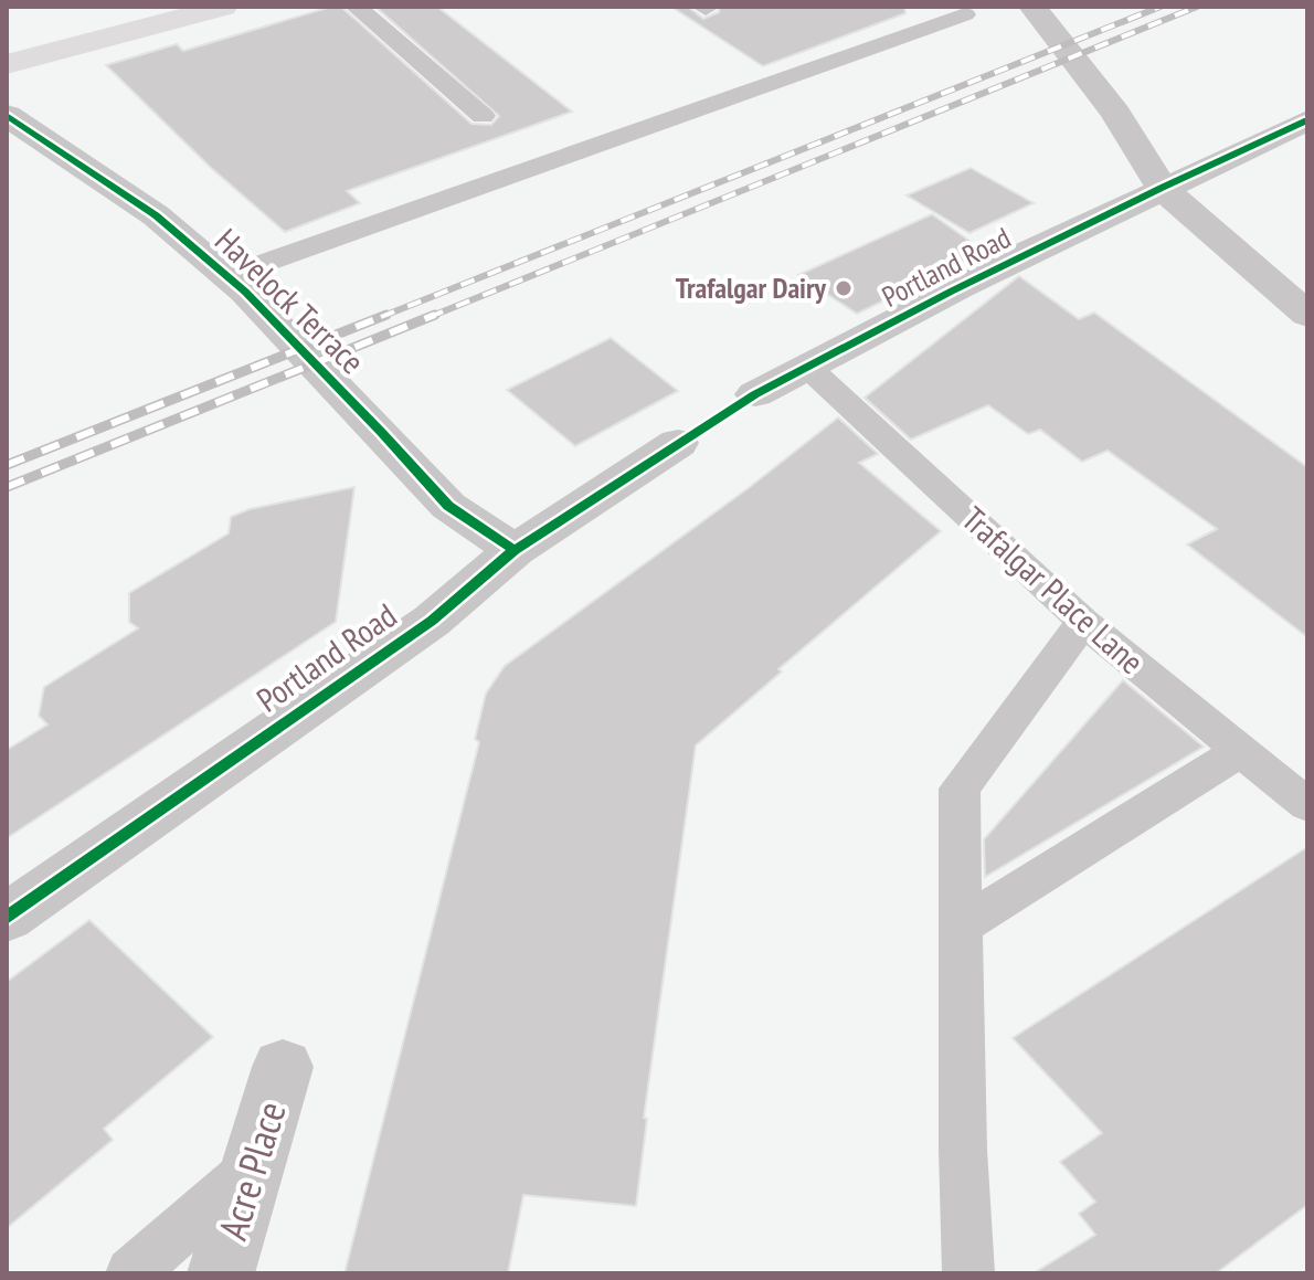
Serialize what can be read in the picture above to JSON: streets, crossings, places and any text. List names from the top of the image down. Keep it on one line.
{"streets":{"street":["Portland Road","Havelock Terrace","Acre Place"],"lane":["Trafalgar Place Lane"]},"crossings":[["Portland Road","Havelock Terrace"],["Portland Road","Trafalgar Place Lane"]],"places":["Trafalgar Dairy"]}
